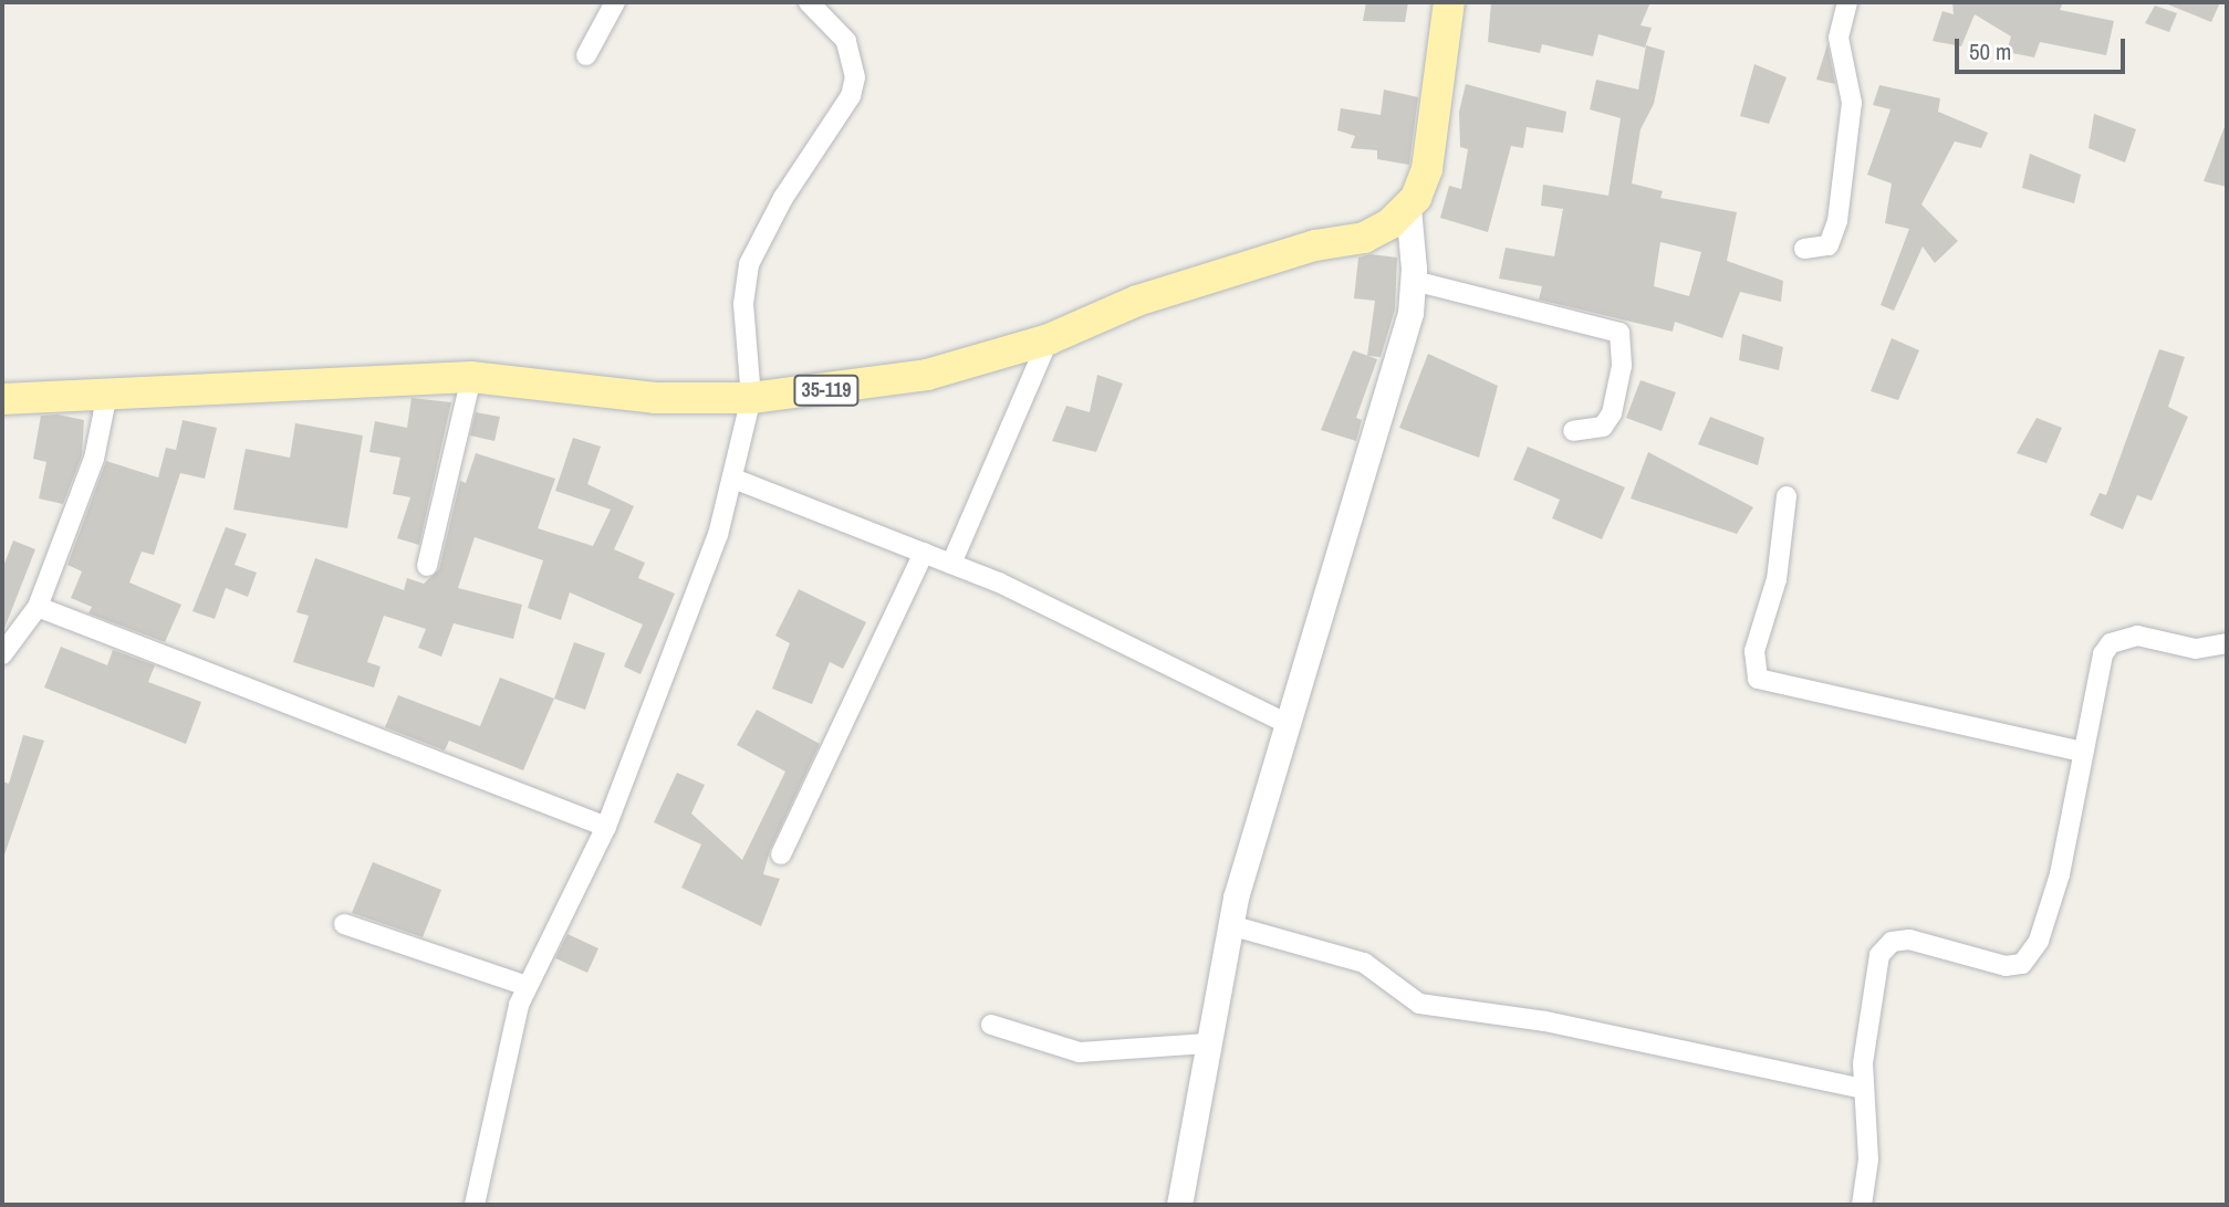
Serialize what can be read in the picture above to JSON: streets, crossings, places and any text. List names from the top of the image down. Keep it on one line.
{"streets":{"main road":["35-119"]},"scale_bar":"50 m"}
